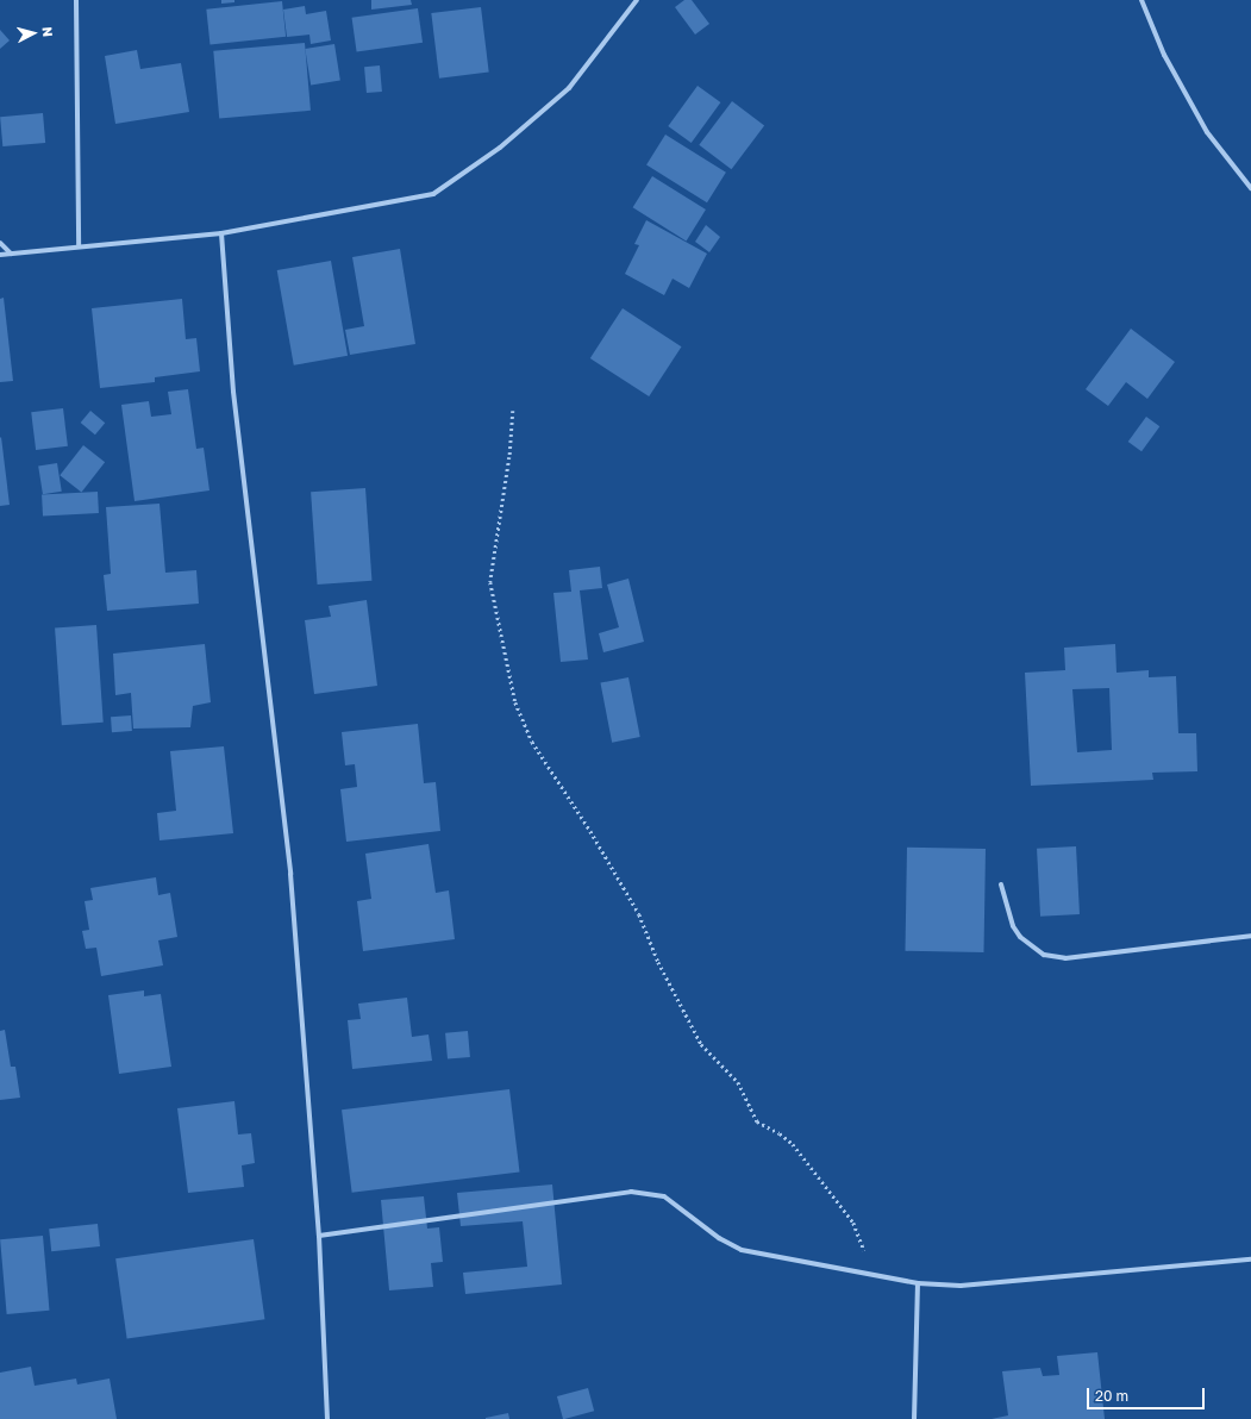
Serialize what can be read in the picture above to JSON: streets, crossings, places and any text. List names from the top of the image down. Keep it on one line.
{"scale_bar":"20 m","north":"right"}
